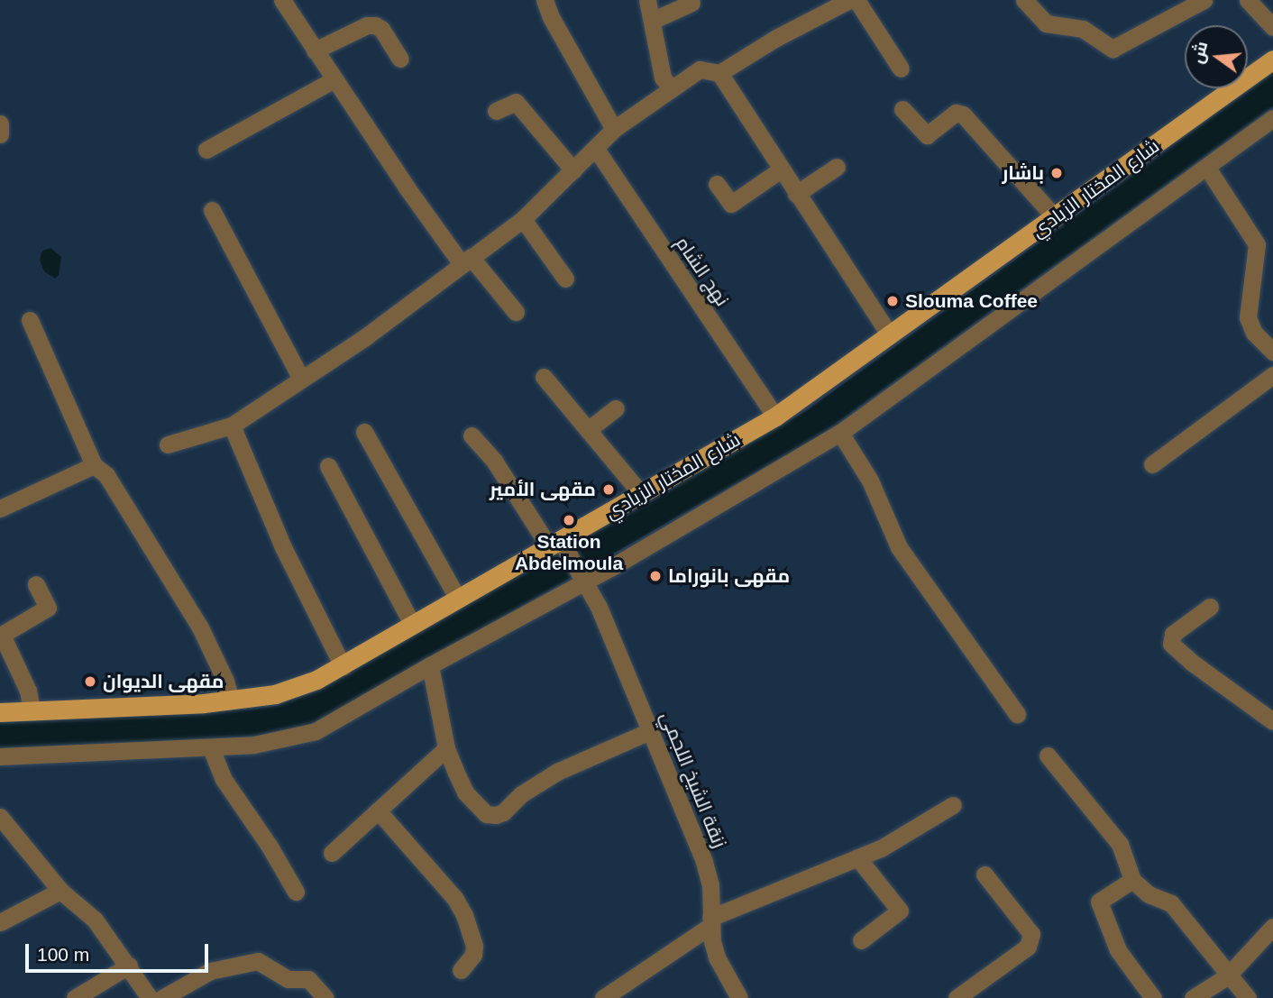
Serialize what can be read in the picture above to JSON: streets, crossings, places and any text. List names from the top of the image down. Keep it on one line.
{"streets":{"main road":["شارع المختار الزيادي"],"street":["نهج الشام","زنقة الشيخ اللجمي"]},"crossings":[["شارع المختار الزيادي","نهج الشام"],["شارع المختار الزيادي","زنقة الشيخ اللجمي"]],"places":["باشار","Slouma Coffee","مقهى الأمير","Station Abdelmoula","مقهى بانوراما","مقهى الديوان"],"scale_bar":"100 m","north":"left"}
